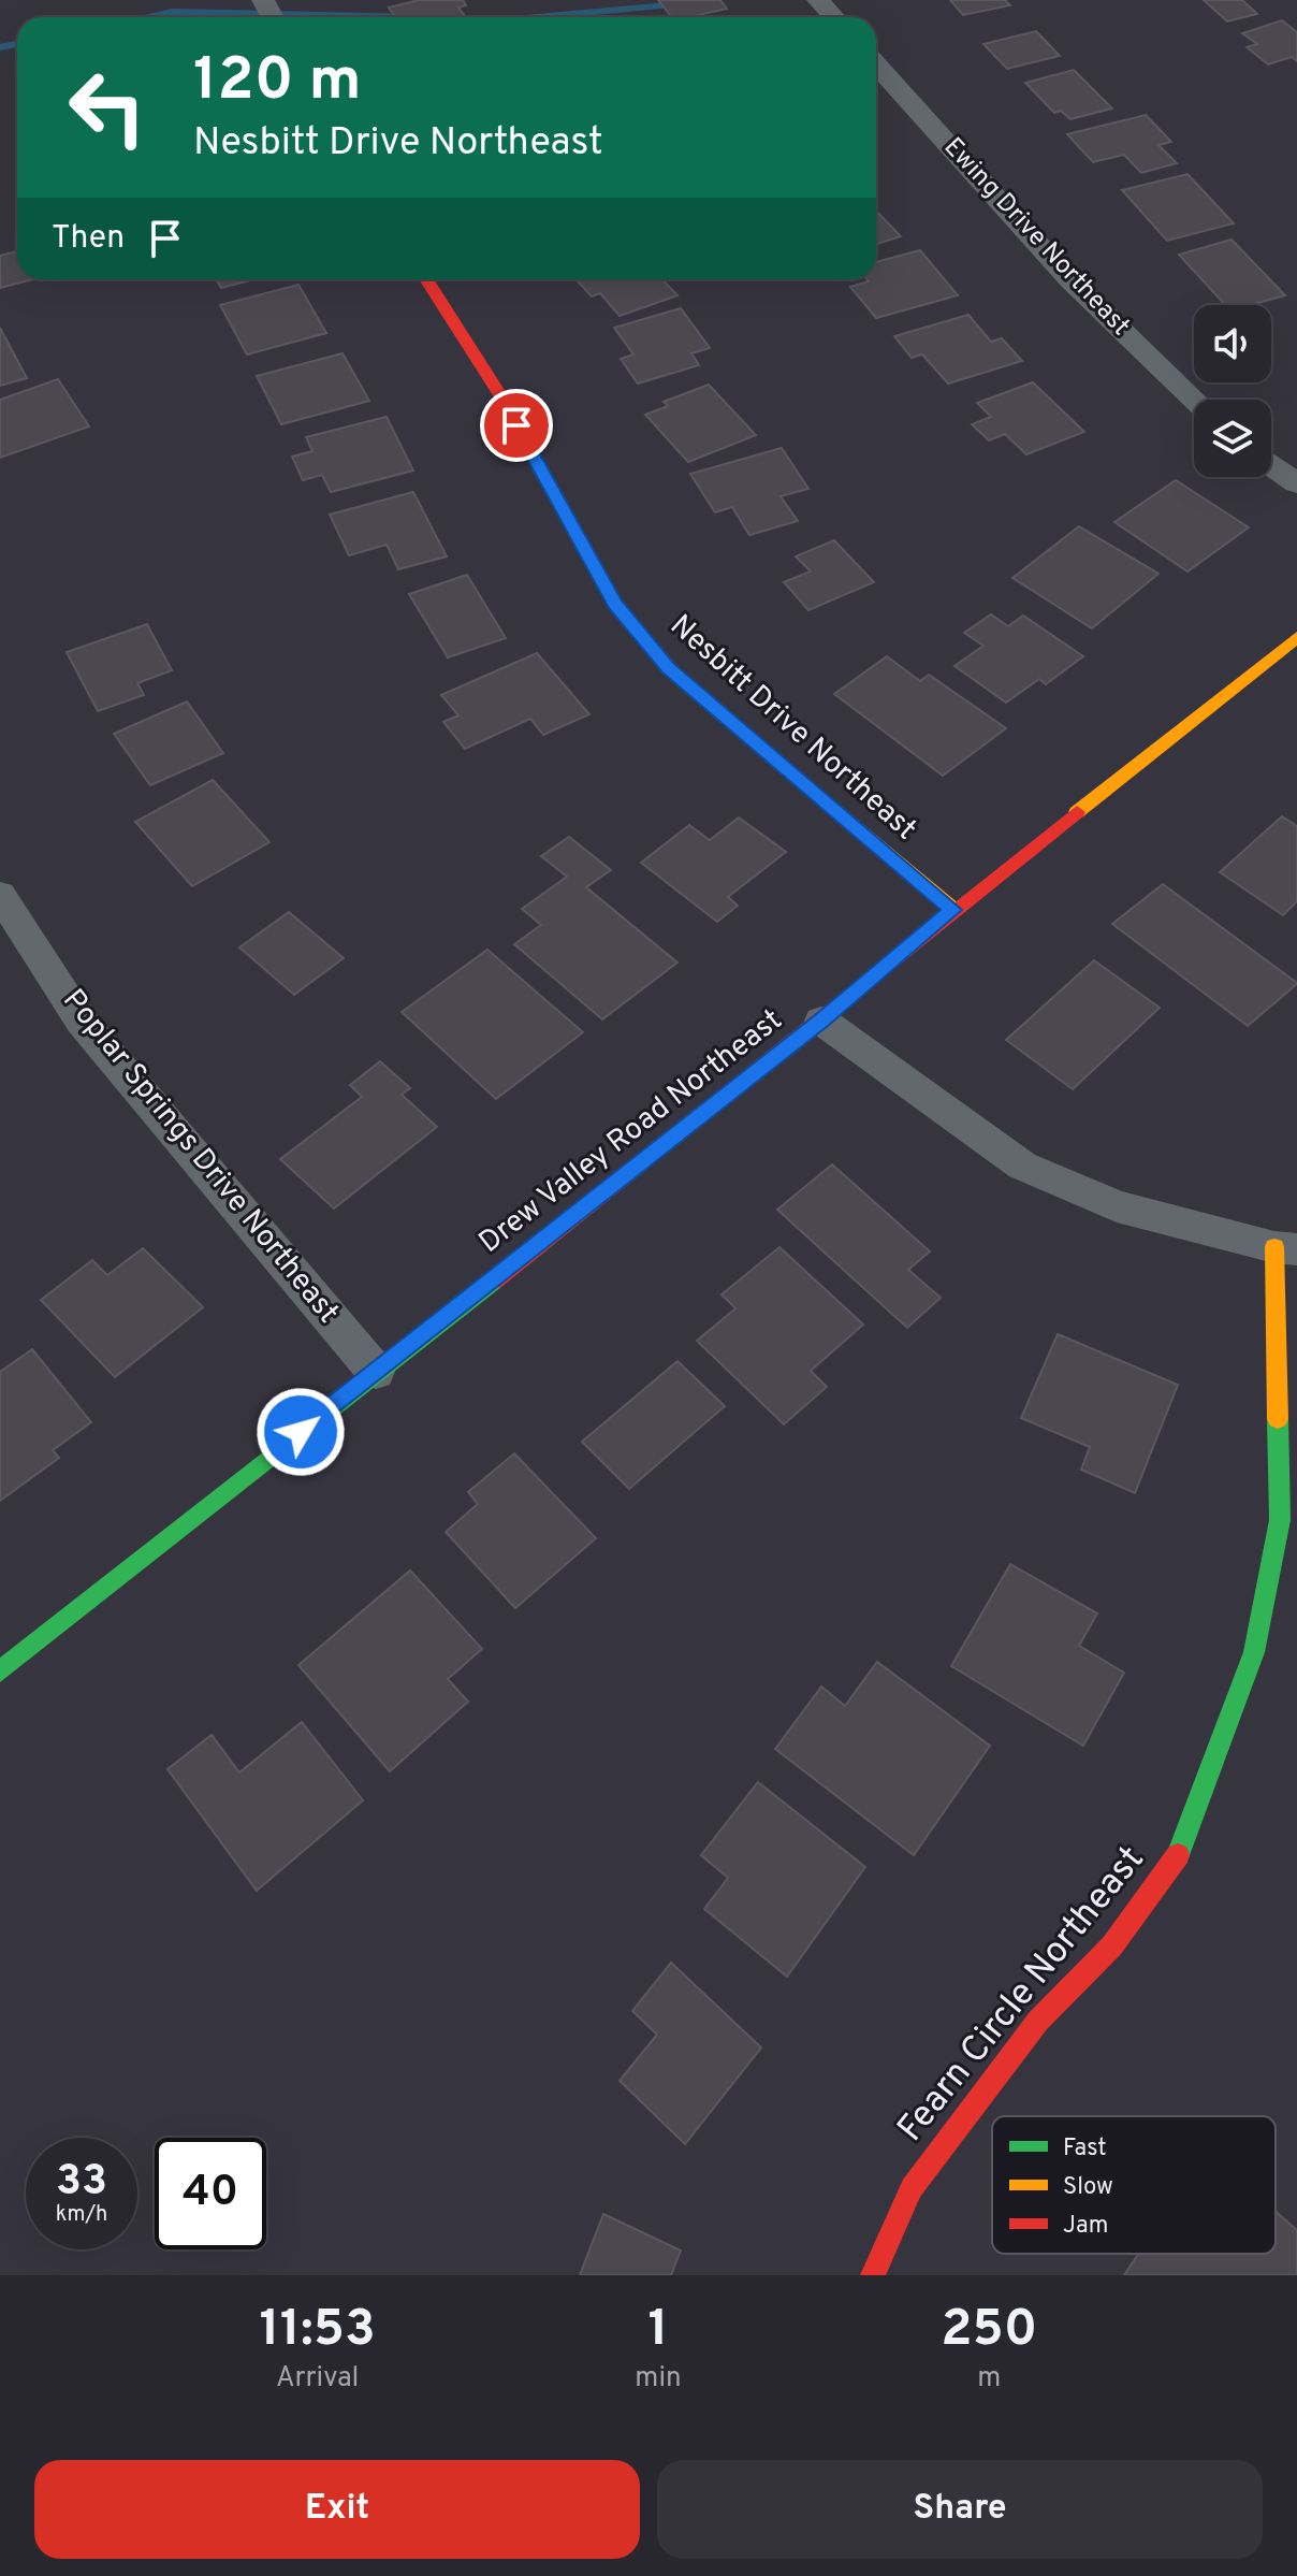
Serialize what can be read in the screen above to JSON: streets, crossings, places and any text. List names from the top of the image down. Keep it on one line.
{"streets":{"street":["Ewing Drive Northeast","Nesbitt Drive Northeast","Drew Valley Road Northeast","Poplar Springs Drive Northeast","Fearn Circle Northeast"]},"crossings":[["Nesbitt Drive Northeast","Drew Valley Road Northeast"],["Drew Valley Road Northeast","Poplar Springs Drive Northeast"]],"legend":["Fast","Slow","Jam"],"page":{"turn":["120 m","Nesbitt Drive Northeast"],"then":"Then","speed":"33 km/h","limit":"40","eta":["11:53","Arrival","1","min","250","m"],"buttons":["Exit","Share"]}}
